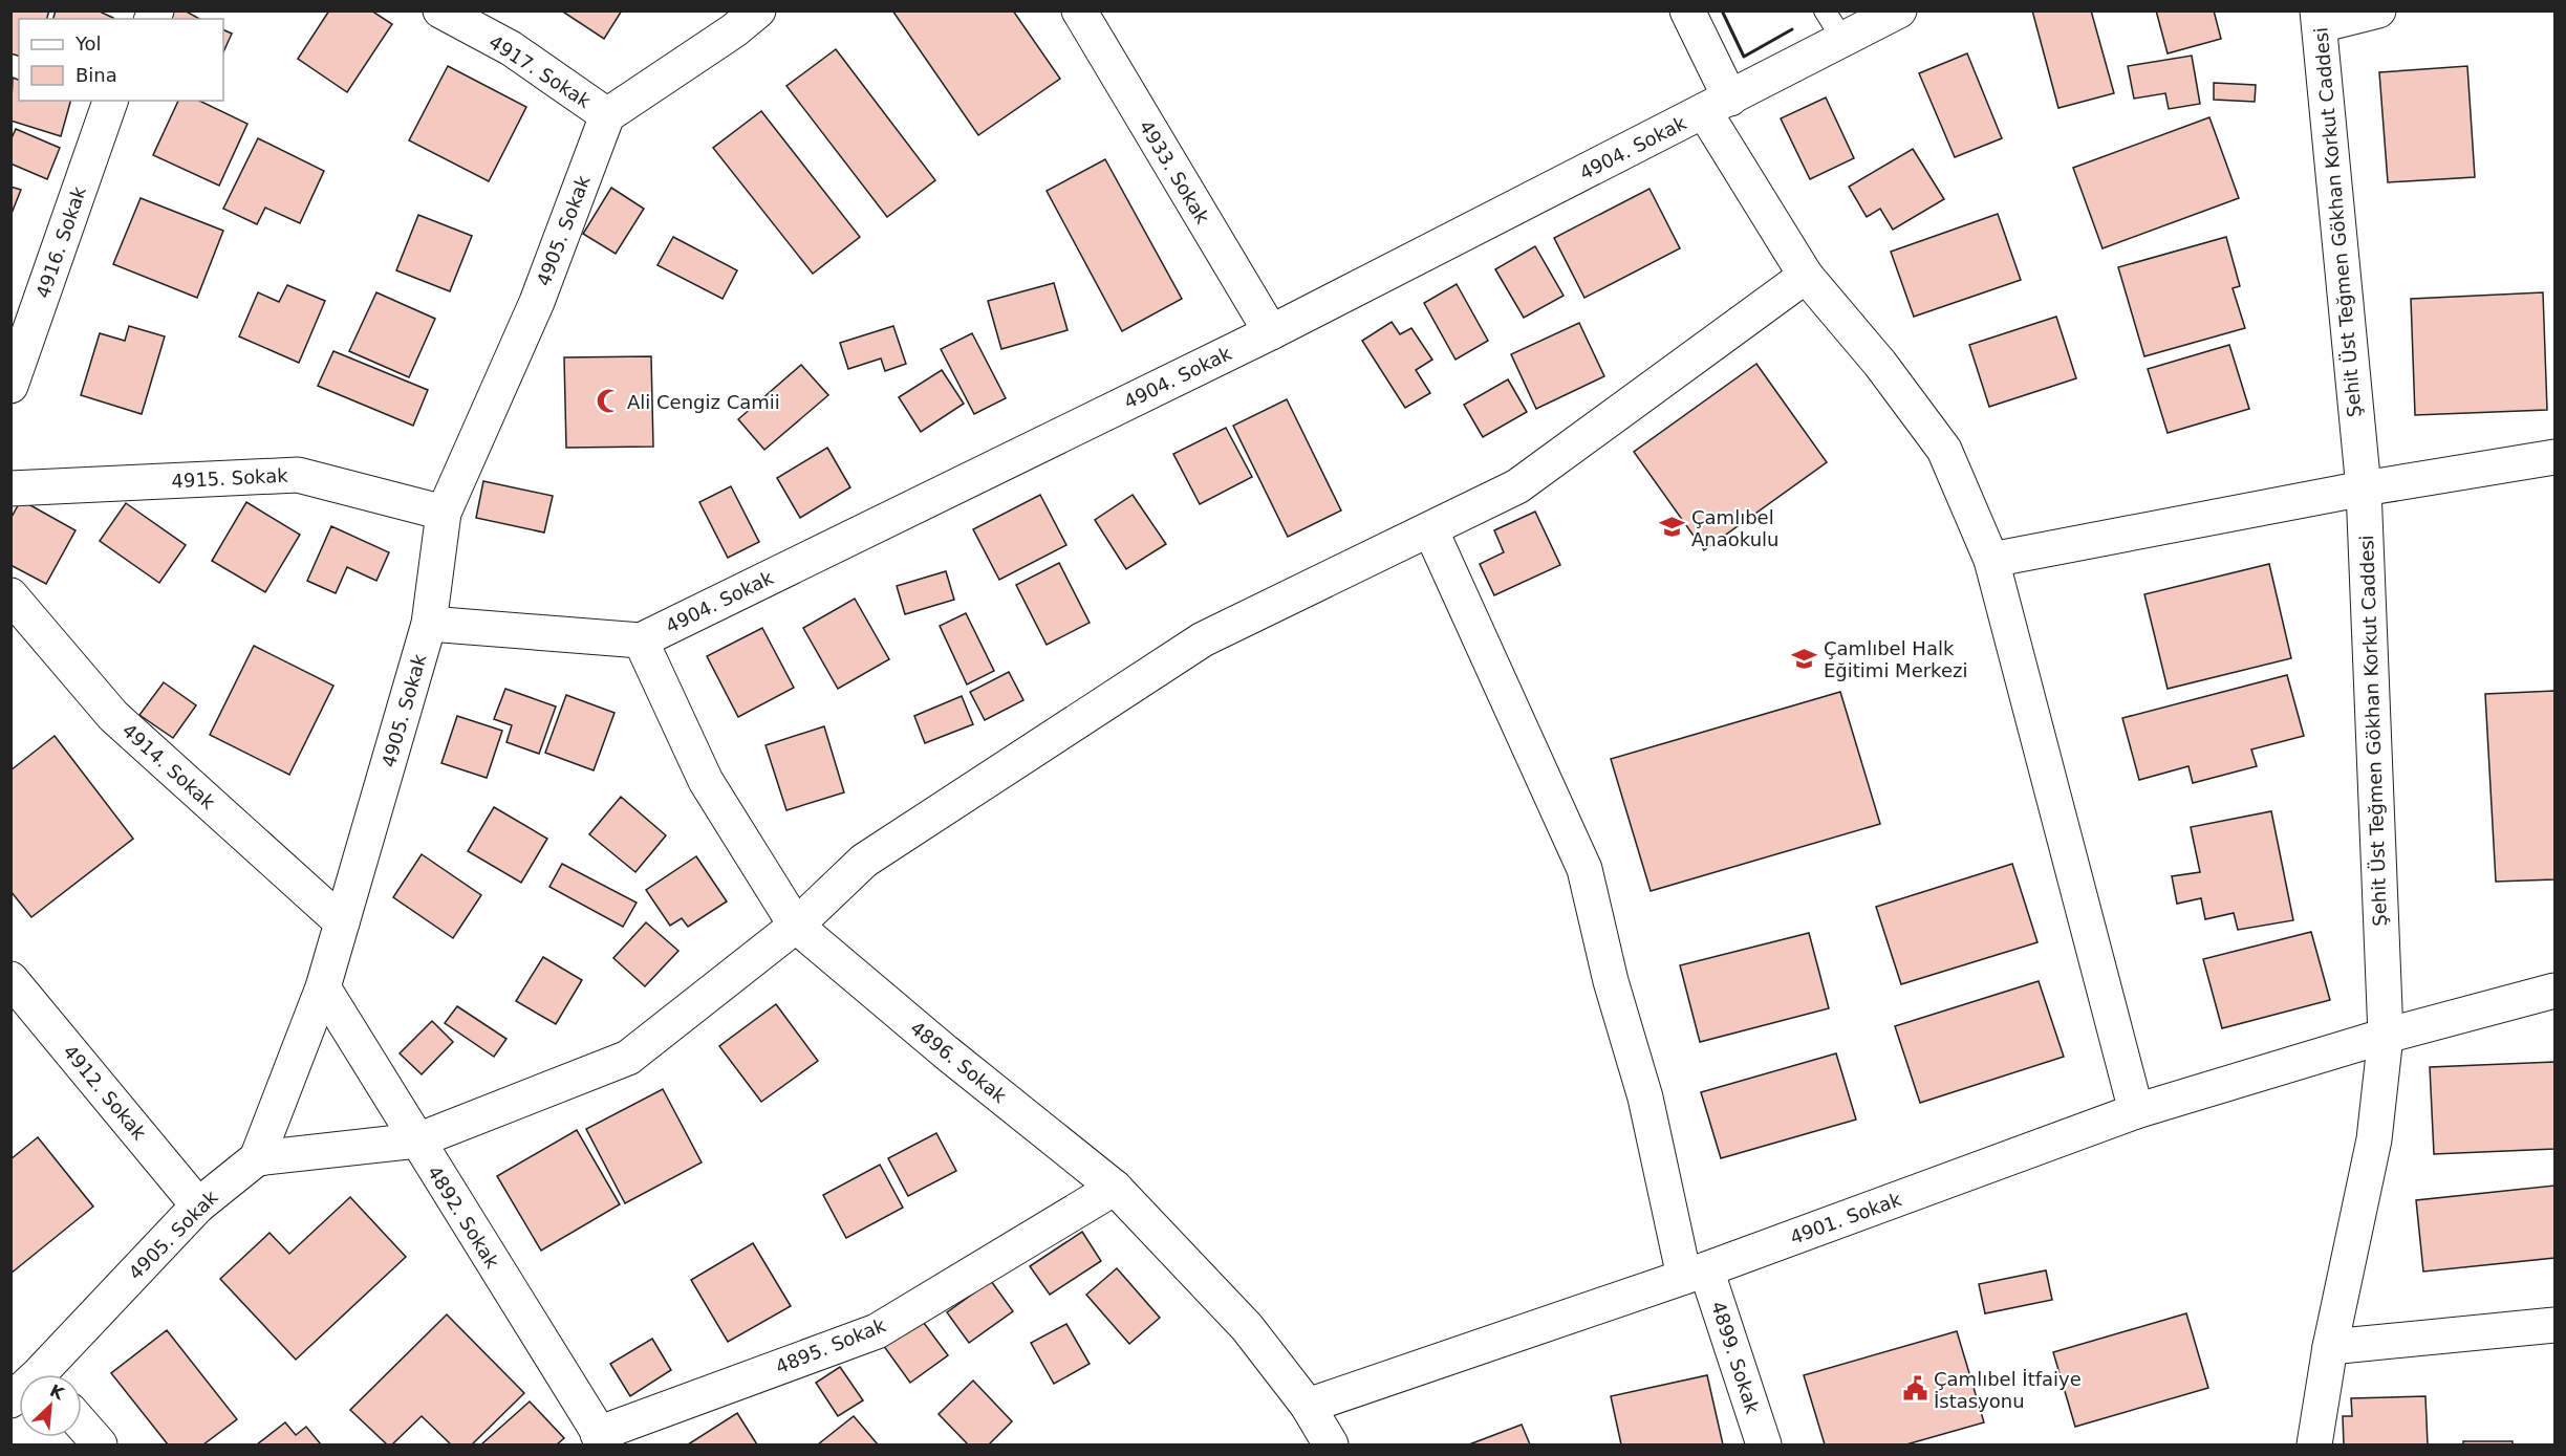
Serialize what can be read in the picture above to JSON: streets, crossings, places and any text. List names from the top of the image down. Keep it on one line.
{"streets":{"street":["4917. Sokak","4904. Sokak","4933. Sokak","Şehit Üst Teğmen Gökhan Korkut Caddesi","4905. Sokak","4916. Sokak","4915. Sokak","4914. Sokak","4896. Sokak","4912. Sokak","4892. Sokak","4901. Sokak","4895. Sokak","4899. Sokak"]},"crossings":[["4917. Sokak","4905. Sokak"],["4904. Sokak","4933. Sokak"],["4904. Sokak","4896. Sokak"],["Şehit Üst Teğmen Gökhan Korkut Caddesi","4901. Sokak"],["4905. Sokak","4915. Sokak"],["4905. Sokak","4914. Sokak"],["4905. Sokak","4912. Sokak"],["4905. Sokak","4892. Sokak"],["4896. Sokak","4901. Sokak"],["4896. Sokak","4895. Sokak"],["4892. Sokak","4895. Sokak"],["4901. Sokak","4899. Sokak"]],"places":{"mosque":["Ali Cengiz Camii"],"school or university":["Çamlıbel Anaokulu","Çamlıbel Halk Eğitimi Merkezi"],"public building":["Çamlıbel İtfaiye İstasyonu"]},"legend":["Yol","Bina"],"north":"top right"}
